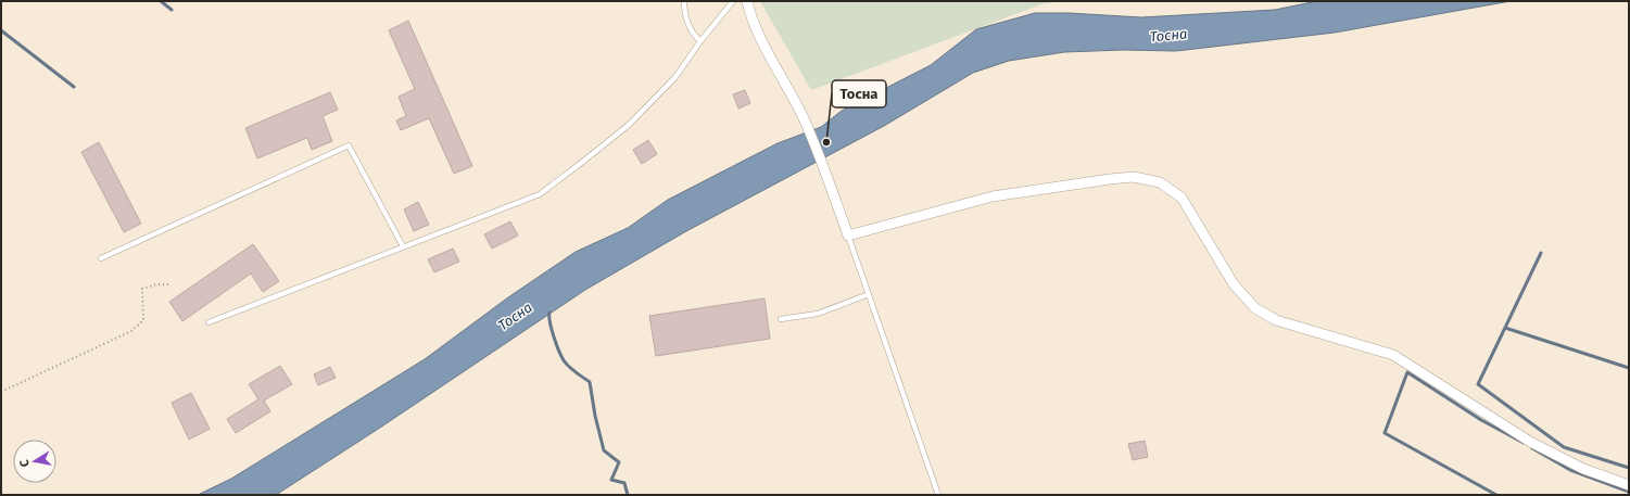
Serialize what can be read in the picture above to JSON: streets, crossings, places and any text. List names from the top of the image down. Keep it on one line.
{"water":["Тосна"],"places":["Тосна"],"north":"left"}
